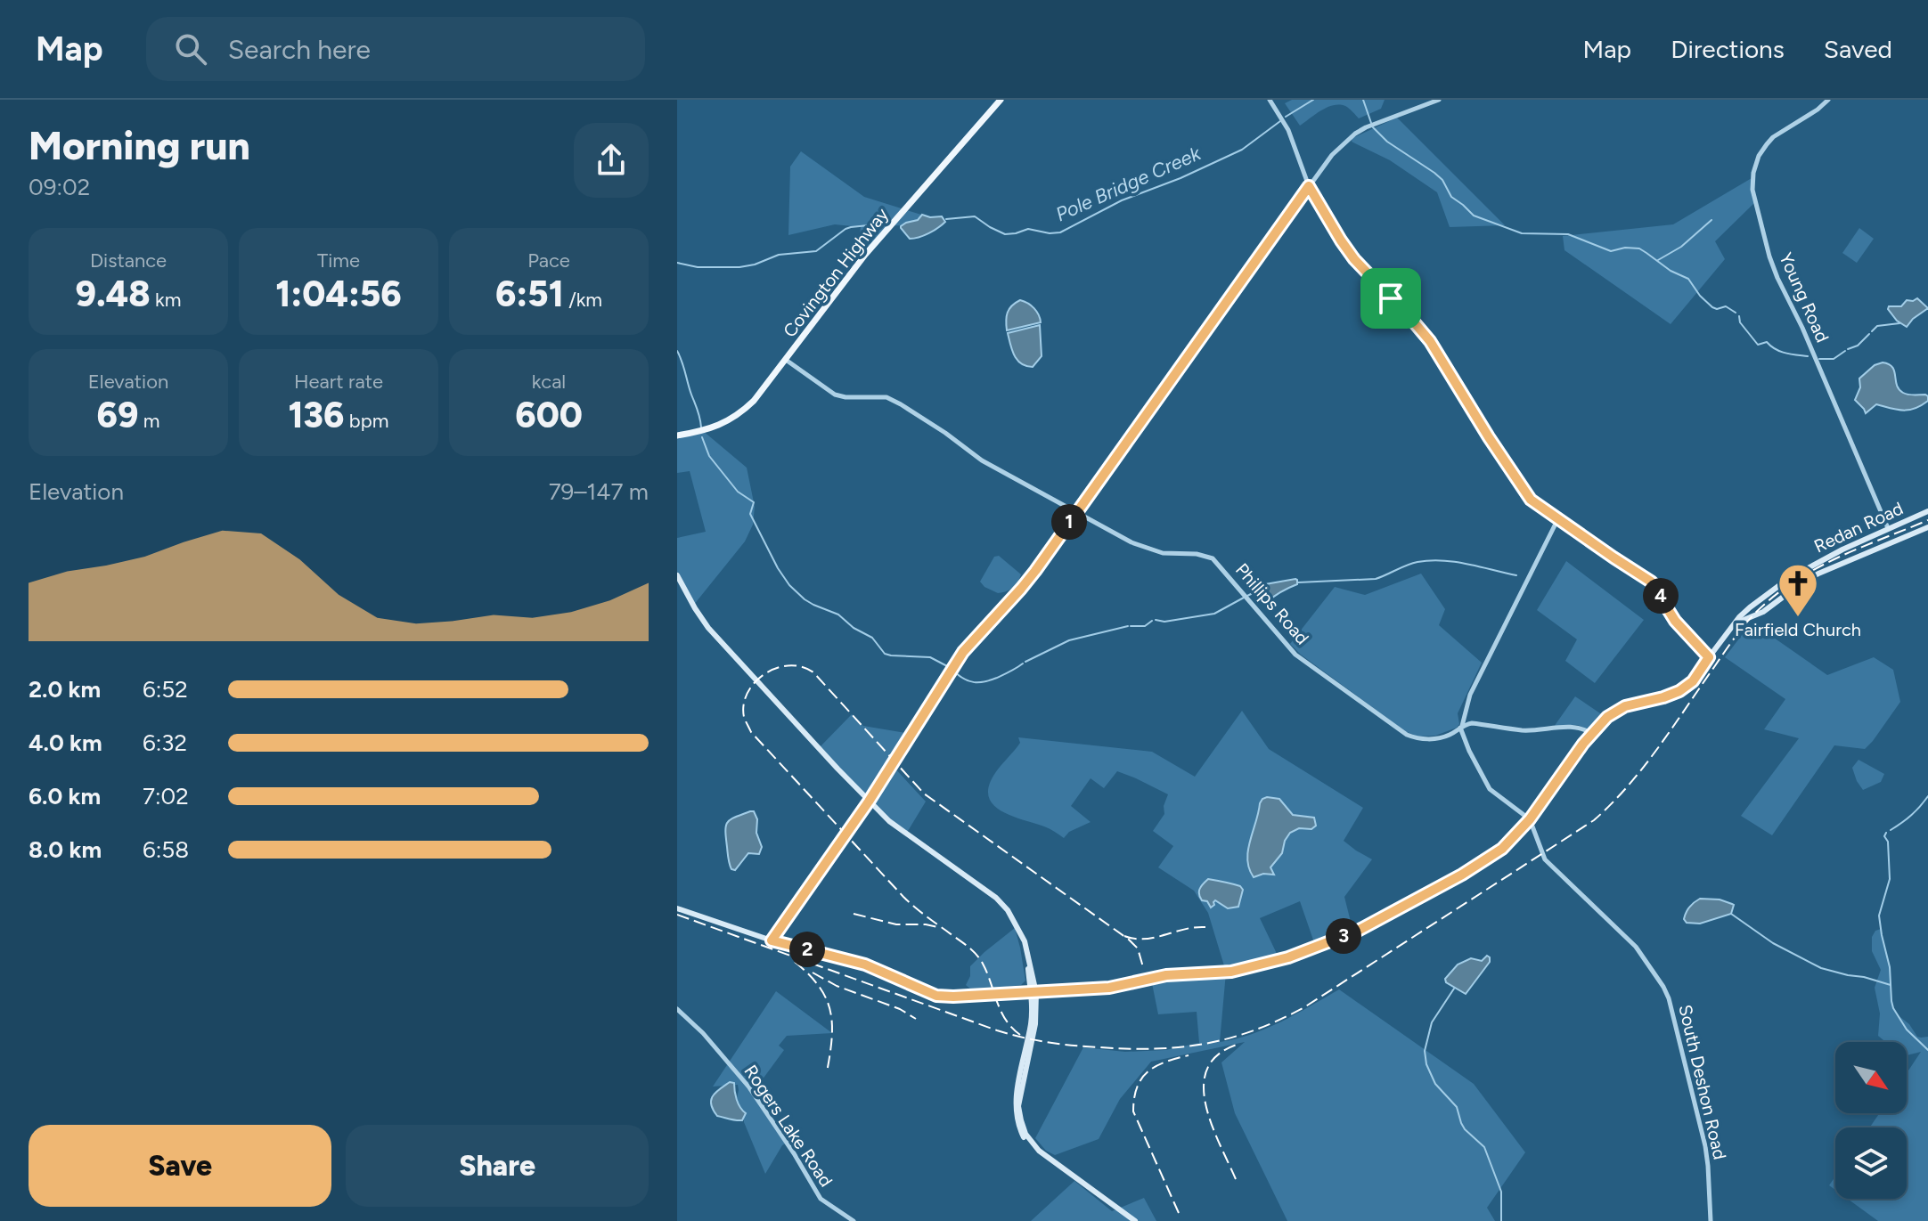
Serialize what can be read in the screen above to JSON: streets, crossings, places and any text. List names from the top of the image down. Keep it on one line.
{"streets":{"main road":["Covington Highway","Redan Road"],"street":["Young Road","Phillips Road","South Deshon Road","Rogers Lake Road"]},"crossings":[["Covington Highway","Phillips Road"],["Young Road","Redan Road"],["Redan Road","Phillips Road"],["Redan Road","South Deshon Road"]],"water":["Pole Bridge Creek"],"places":{"church":["Fairfield Church"]},"north":"bottom right","page":{"header":"Map","search":"Search here","nav":["Map","Directions","Saved"],"heading":["Morning run","09:02"],"stats":[["Distance","9.48 km"],["Time","1:04:56"],["Pace","6:51 /km"],["Elevation","69 m"],["Heart rate","136 bpm"],["kcal","600"]],"chart":["Elevation","79–147 m"],"pins":["1","4","3","2"],"list":[{"name":"2.0 km","note":"6:52"},{"name":"4.0 km","note":"6:32"},{"name":"6.0 km","note":"7:02"},{"name":"8.0 km","note":"6:58"}],"buttons":["Save","Share"]}}
